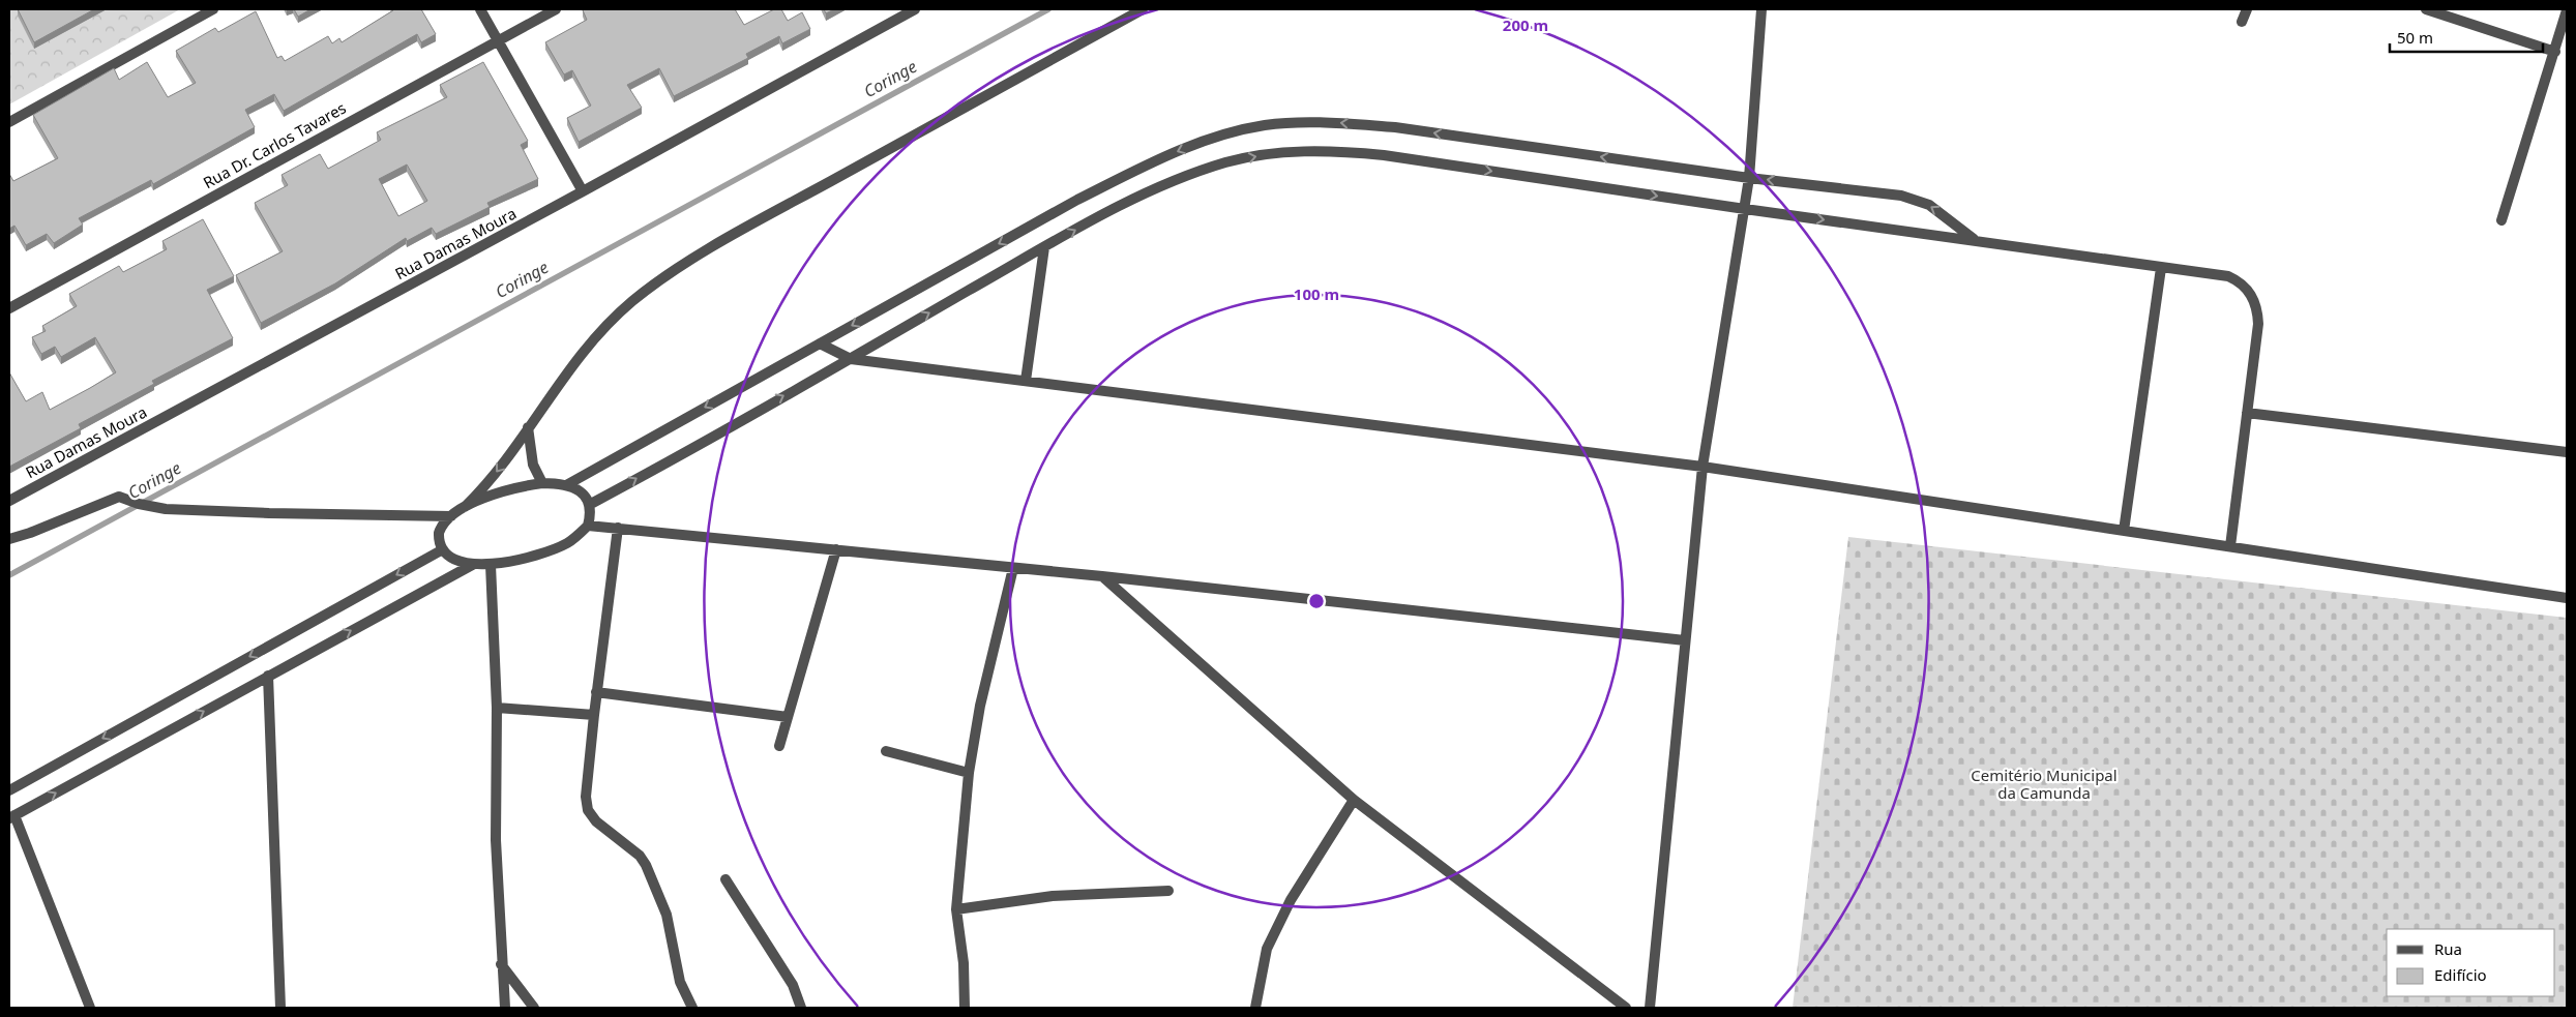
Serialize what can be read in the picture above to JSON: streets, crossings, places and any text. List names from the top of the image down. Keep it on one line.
{"streets":{"street":["Rua Dr. Carlos Tavares","Rua Damas Moura"]},"water":["Coringe"],"parks":["Cemitério Municipal da Camunda"],"legend":["Rua","Edifício"],"scale_bar":"50 m","rings":["200 m","100 m"]}
